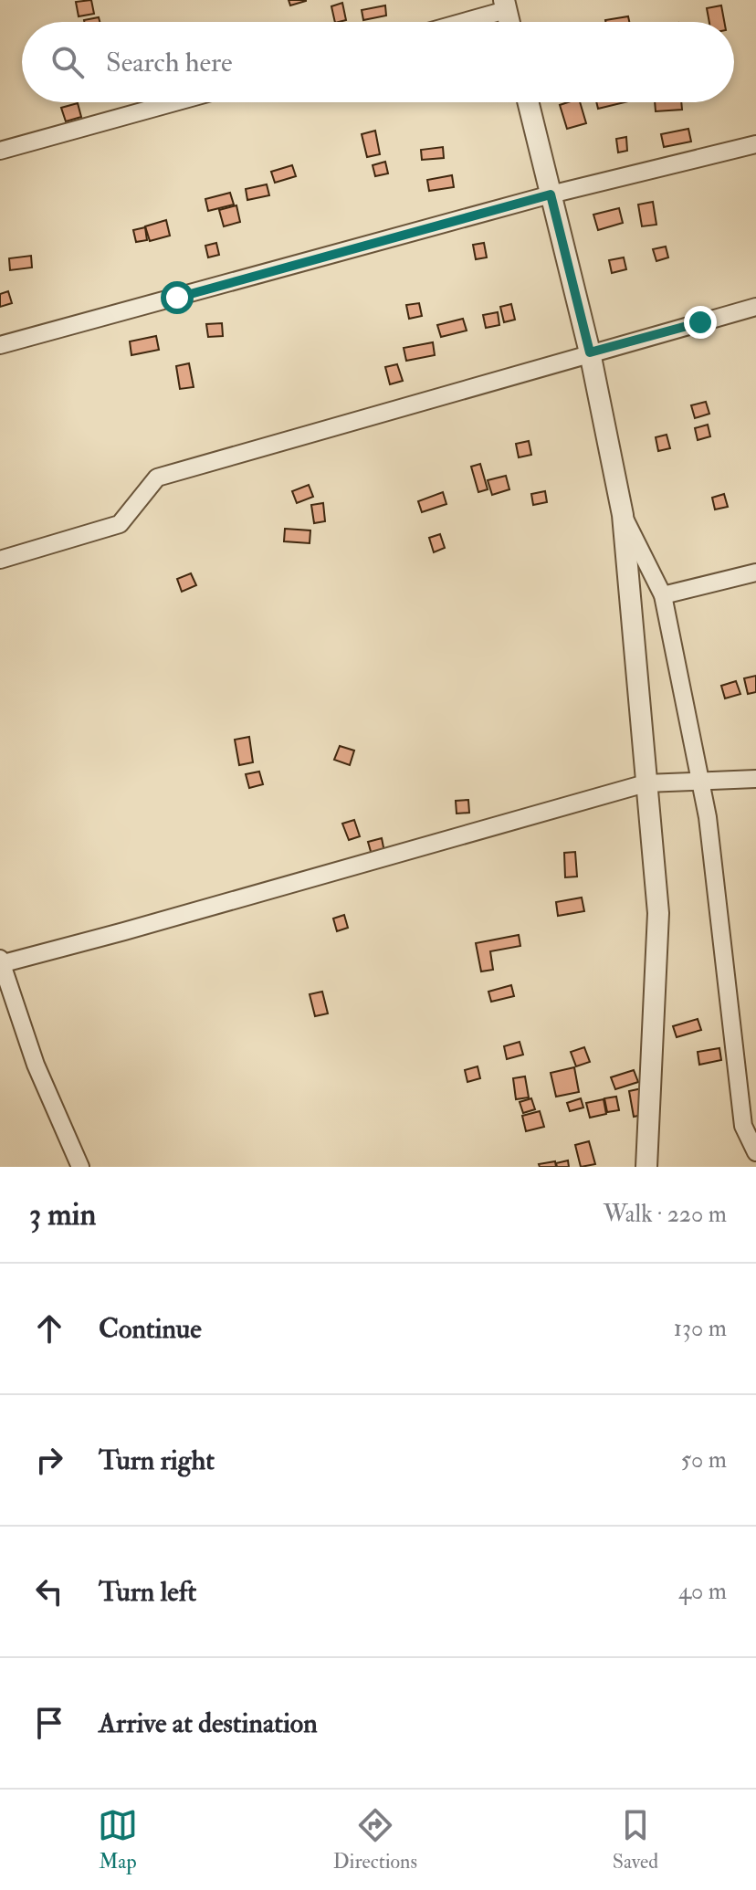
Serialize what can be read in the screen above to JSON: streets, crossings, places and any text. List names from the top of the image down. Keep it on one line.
{"page":{"search":"Search here","heading":["3 min","Walk · 220 m"],"list":[["Continue","130 m"],["Turn right","50 m"],["Turn left","40 m"],"Arrive at destination"],"nav":["Map","Directions","Saved"]}}
